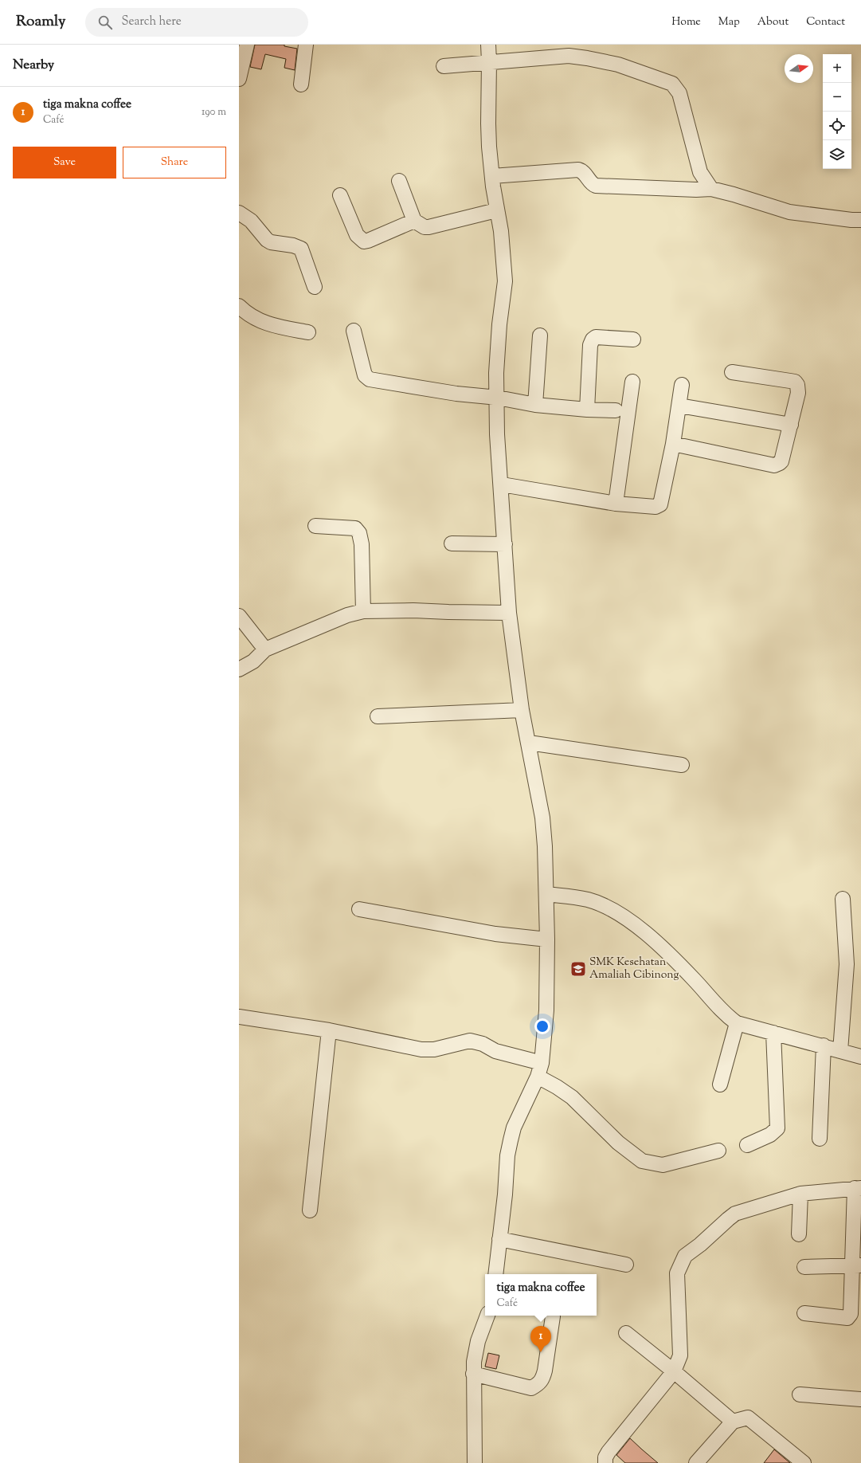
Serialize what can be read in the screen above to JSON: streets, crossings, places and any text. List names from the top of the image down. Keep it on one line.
{"places":{"school or university":["SMK Kesehatan Amaliah Cibinong"]},"north":"right","page":{"header":"Roamly","search":"Search here","nav":["Home","Map","About","Contact"],"heading":"Nearby","map_buttons":["+","−"],"list":[{"mark":"1","name":"tiga makna coffee","note":"Café","value":"190 m"}],"buttons":["Save","Share"],"popup":["tiga makna coffee","Café"],"pins":"1"}}
